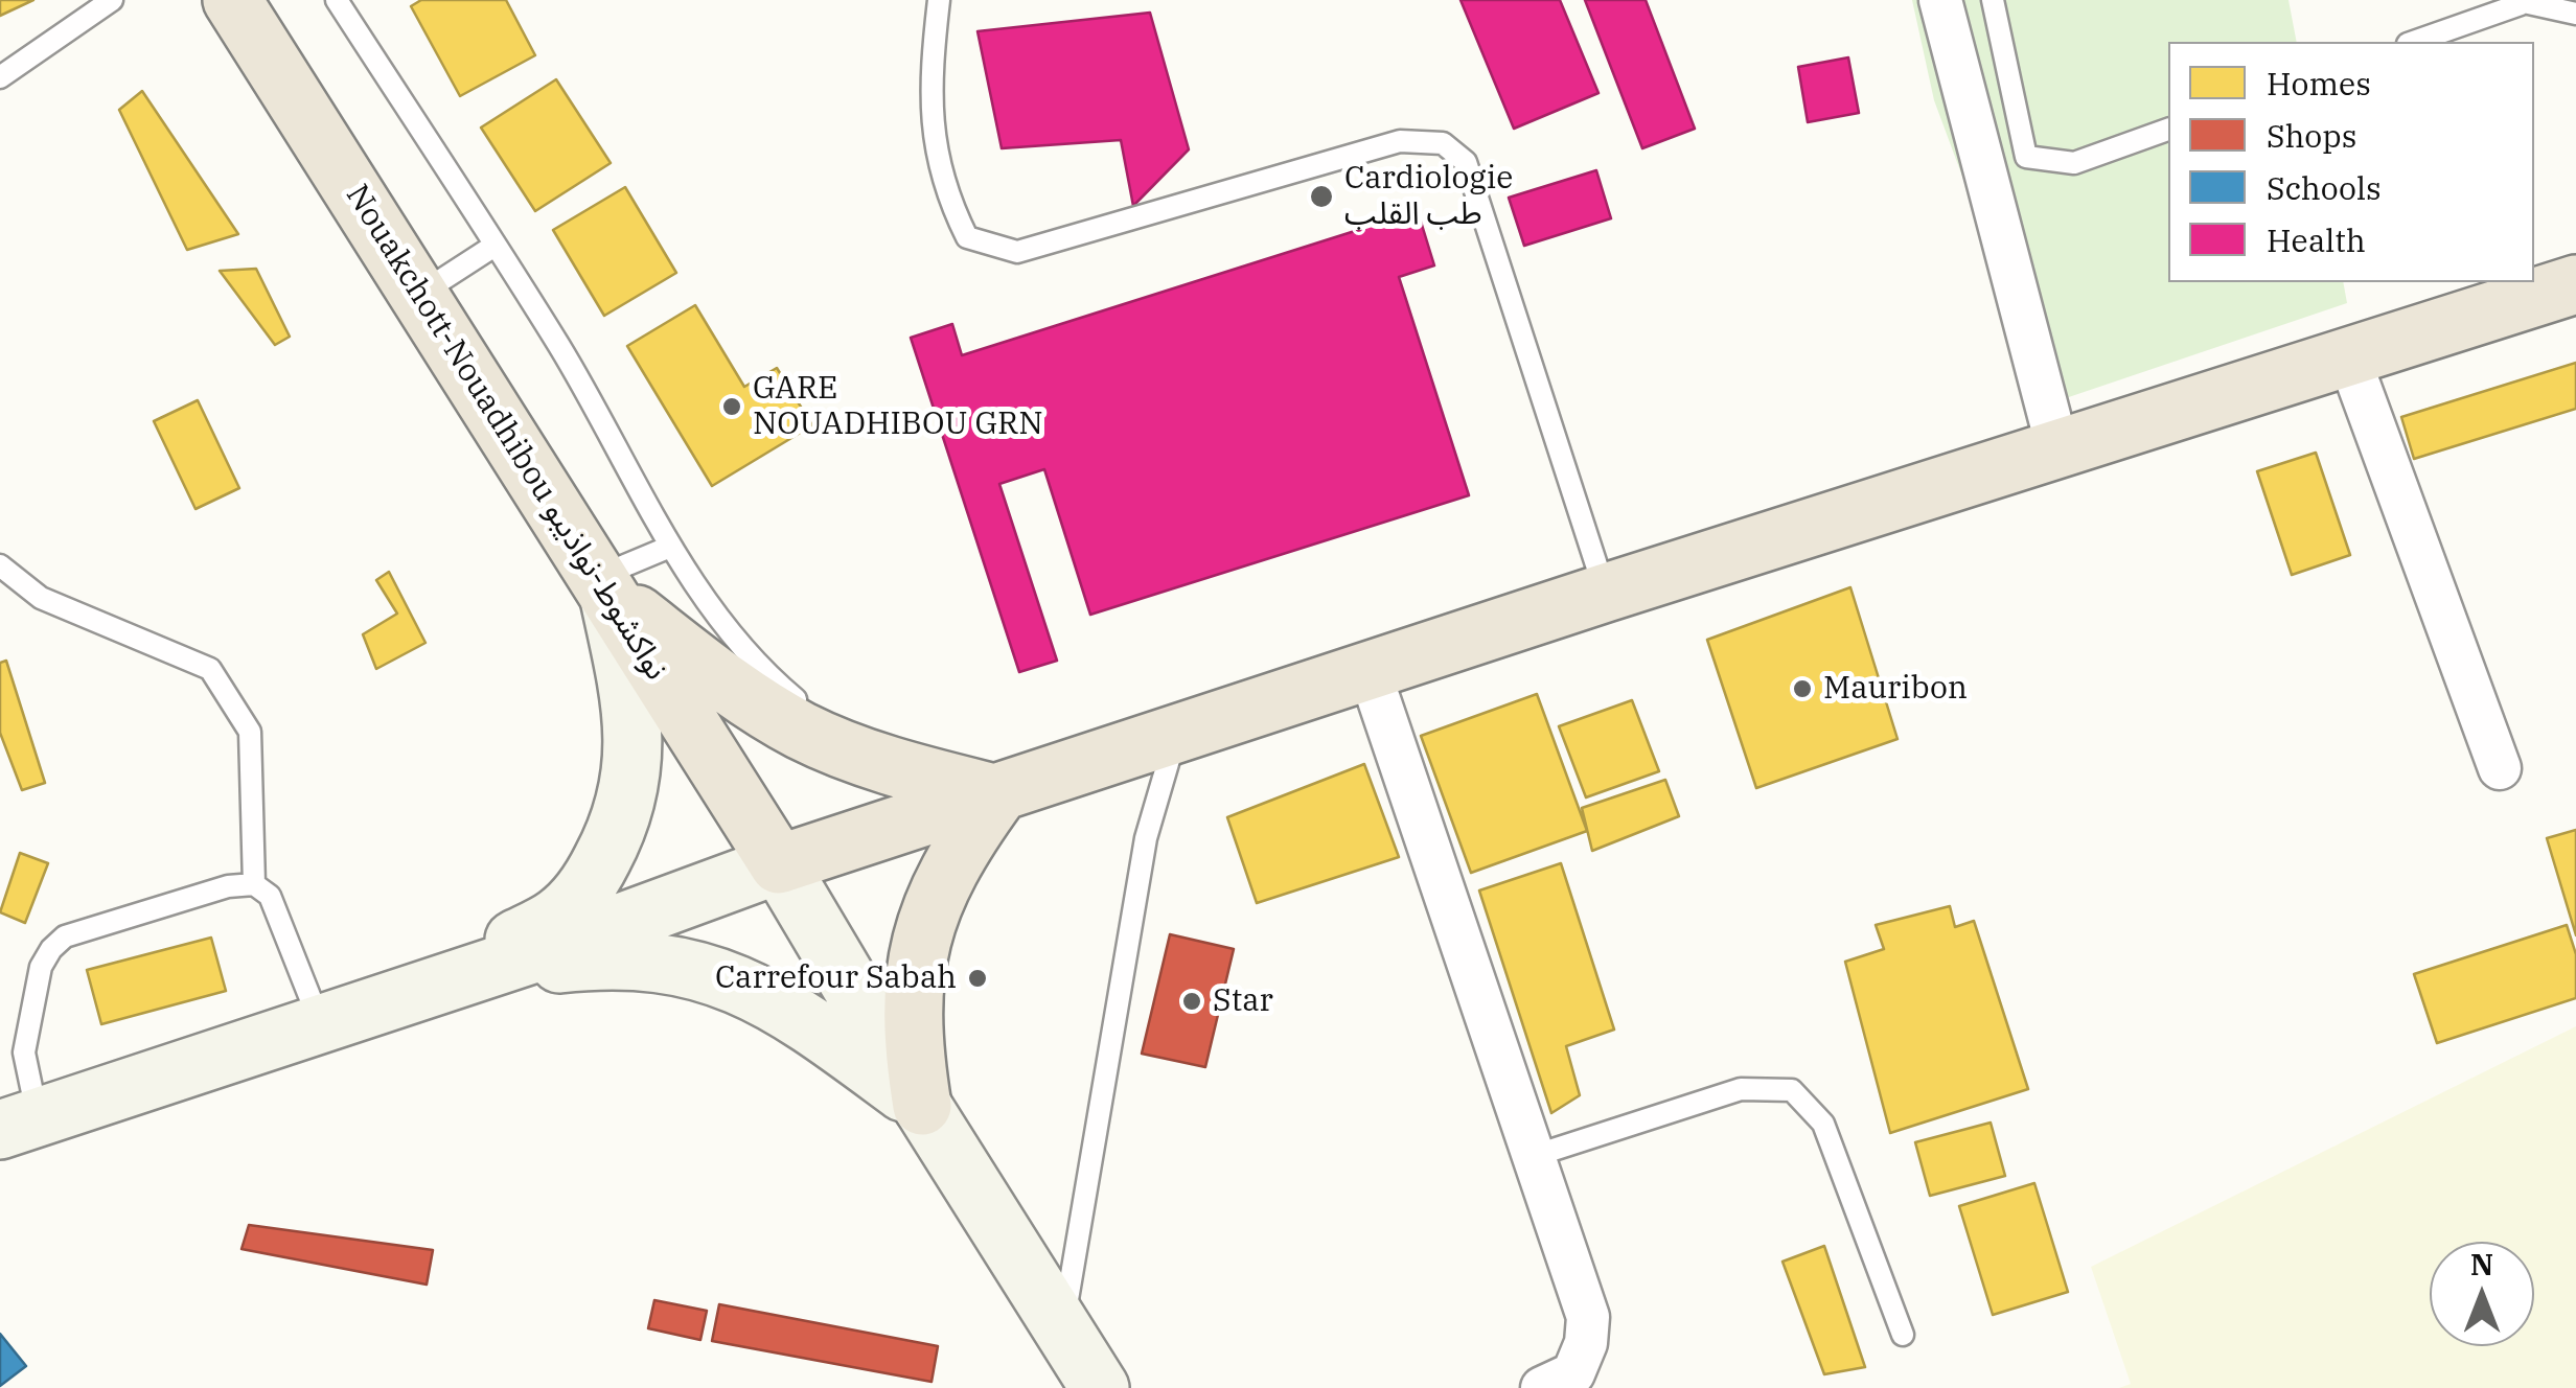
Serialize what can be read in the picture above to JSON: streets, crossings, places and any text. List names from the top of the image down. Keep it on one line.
{"streets":{"highway":["Nouakchott-Nouadhibou نواكشوط-نواذيبو"]},"places":["Cardiologie طب القلب","GARE NOUADHIBOU GRN","Mauribon","Carrefour Sabah","Star"],"legend":["Homes","Shops","Schools","Health"],"north":"top"}
